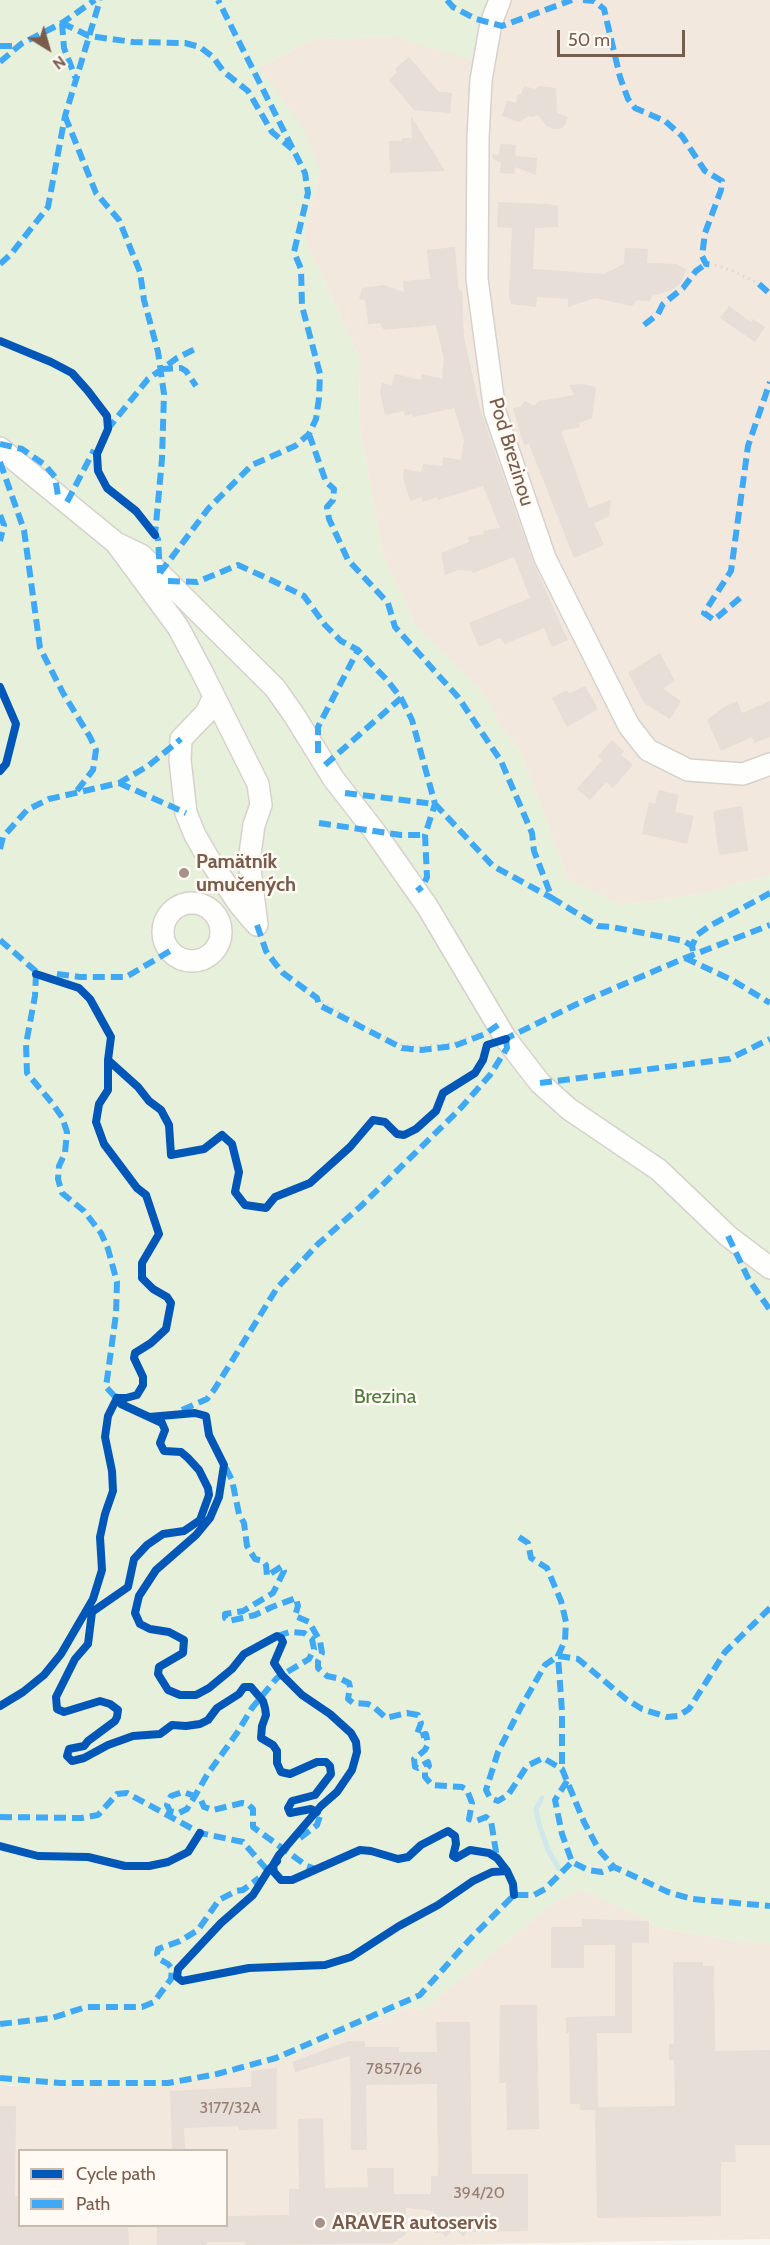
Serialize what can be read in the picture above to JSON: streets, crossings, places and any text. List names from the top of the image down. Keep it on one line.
{"streets":{"street":["Pod Brezinou"]},"parks":["Brezina"],"places":["Pamätník umučených","ARAVER autoservis"],"house_numbers":["7857/26","3177/32A","394/20"],"legend":["Cycle path","Path"],"scale_bar":"50 m","north":"bottom right"}
